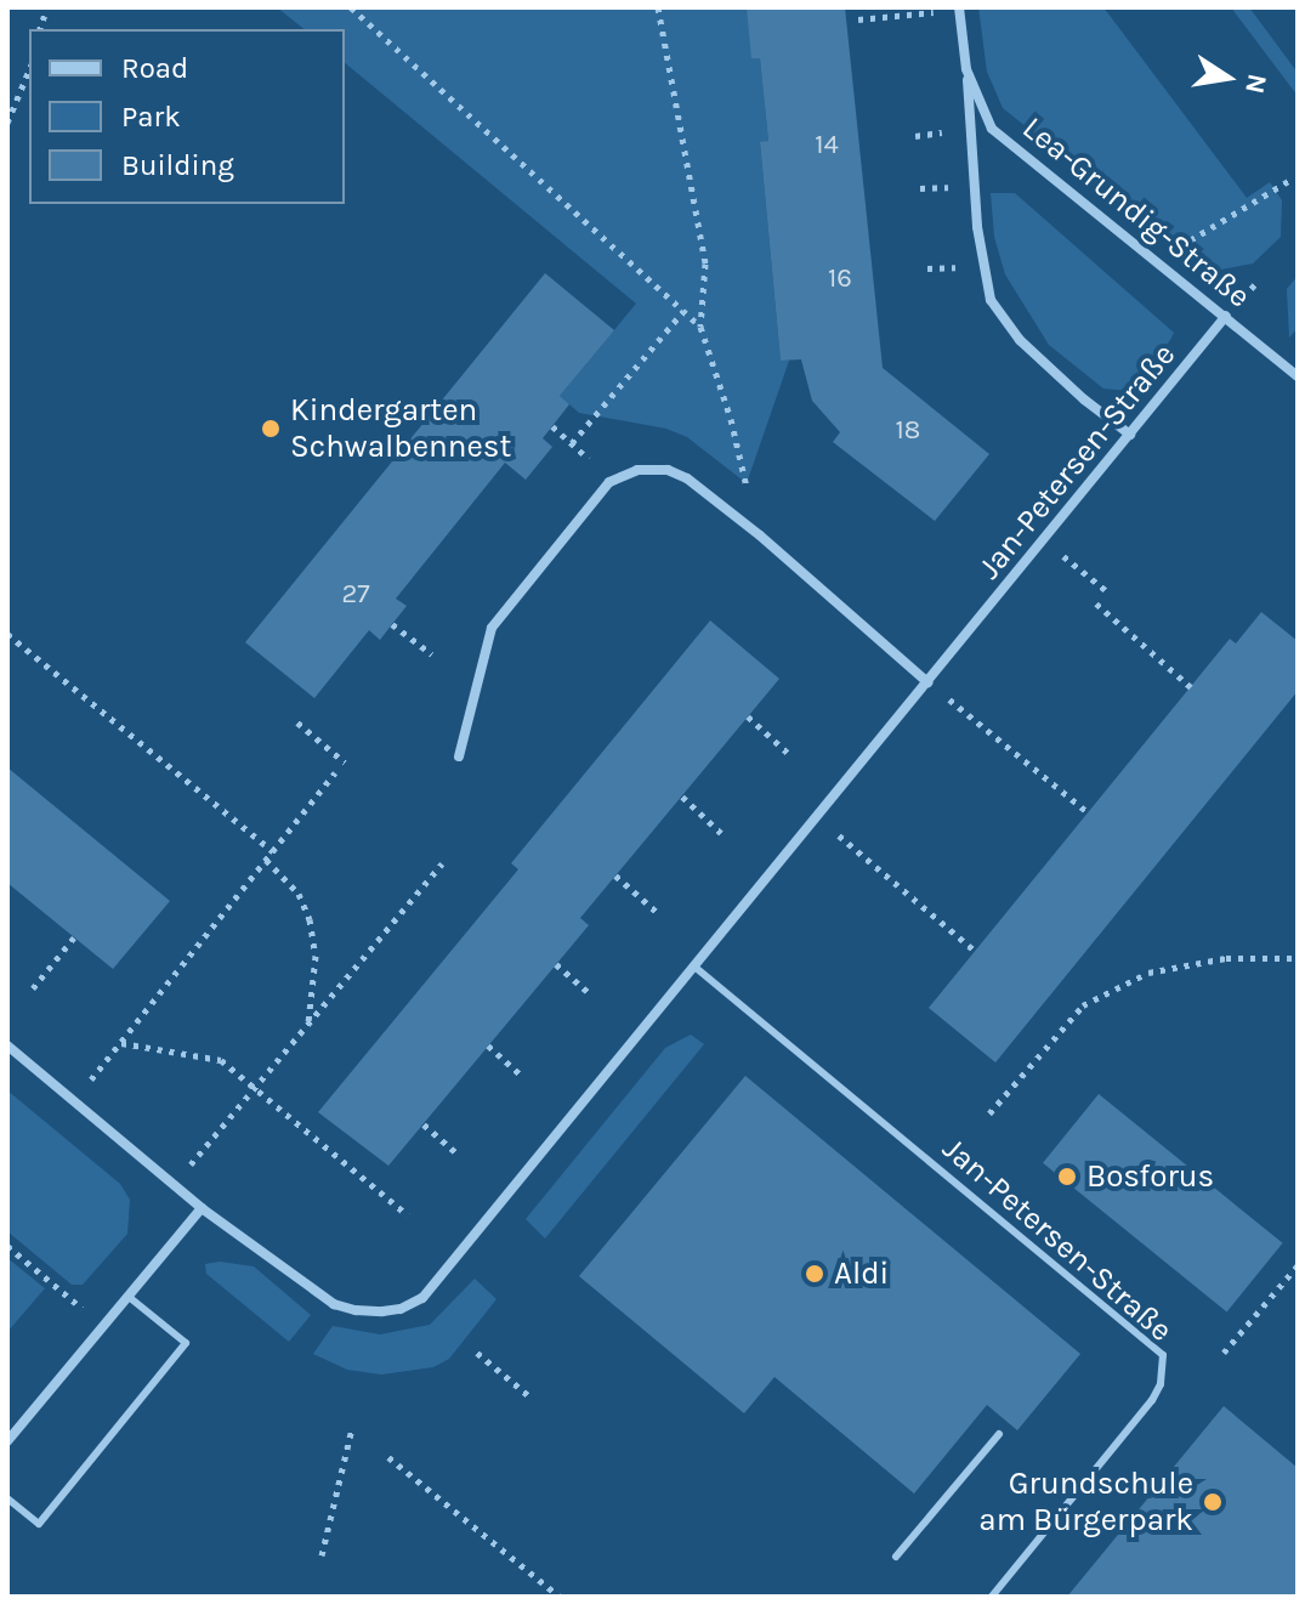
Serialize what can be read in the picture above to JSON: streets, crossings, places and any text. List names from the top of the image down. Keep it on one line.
{"streets":{"street":["Lea-Grundig-Straße","Jan-Petersen-Straße"]},"crossings":[["Lea-Grundig-Straße","Jan-Petersen-Straße"]],"places":["Kindergarten Schwalbennest","Bosforus","Aldi","Grundschule am Bürgerpark"],"house_numbers":["14","16","18","27"],"legend":["Road","Park","Building"],"north":"right"}
